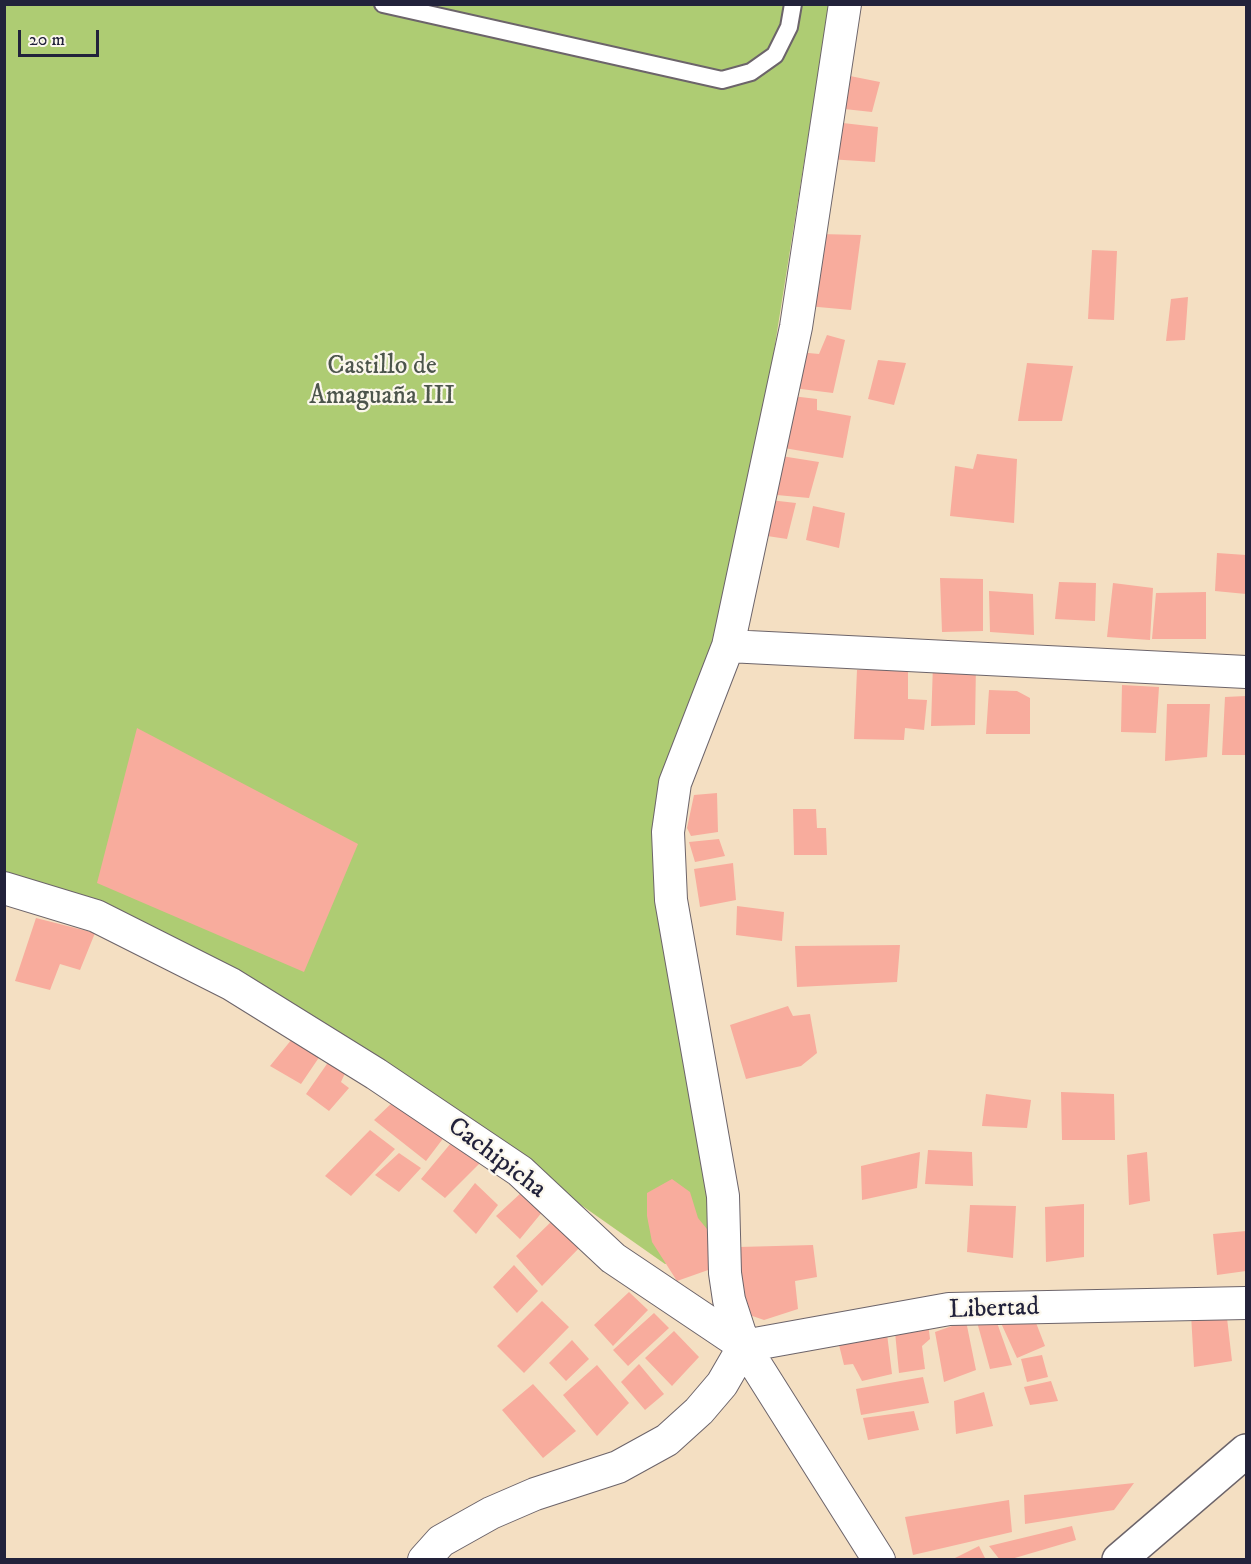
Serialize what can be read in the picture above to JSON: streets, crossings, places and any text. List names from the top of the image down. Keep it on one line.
{"streets":{"street":["Cachipicha","Libertad"]},"crossings":[["Cachipicha","Libertad"]],"parks":["Castillo de Amaguaña III"],"scale_bar":"20 m"}
